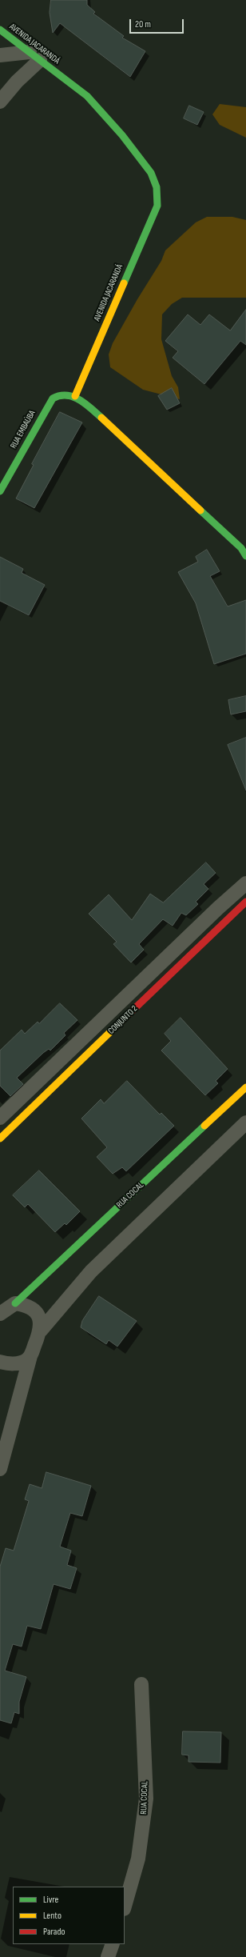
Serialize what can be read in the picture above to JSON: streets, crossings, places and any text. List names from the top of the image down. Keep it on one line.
{"streets":{"street":["AVENIDA JACARANDÁ","RUA EMBAÚBA","CONJUNTO 2","RUA COCAL"]},"crossings":[["AVENIDA JACARANDÁ","RUA EMBAÚBA"]],"legend":["Livre","Lento","Parado"],"scale_bar":"20 m"}
